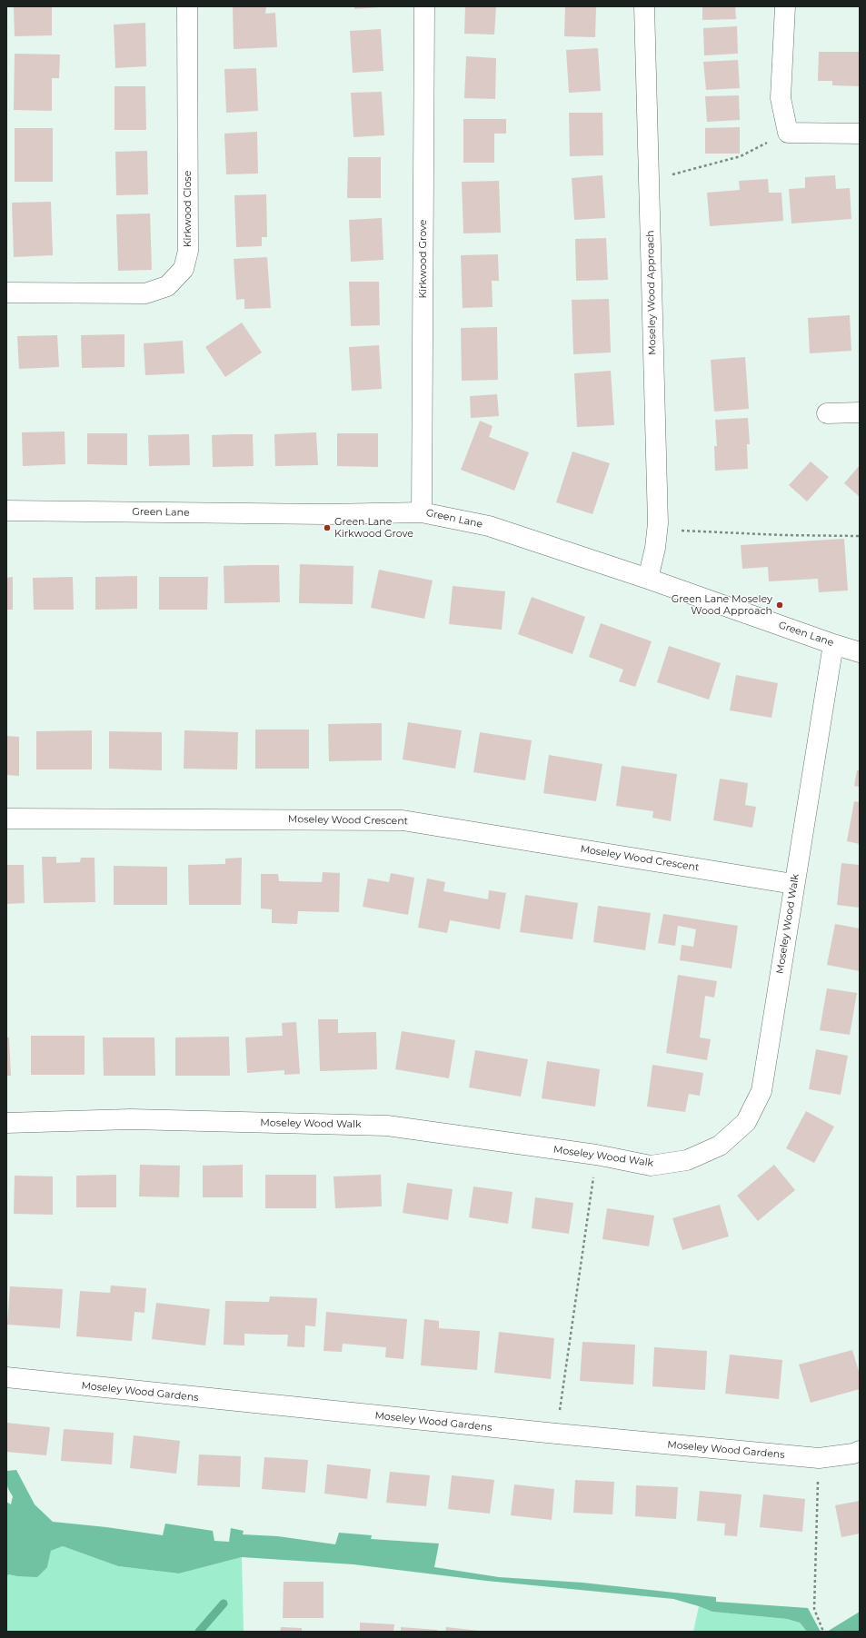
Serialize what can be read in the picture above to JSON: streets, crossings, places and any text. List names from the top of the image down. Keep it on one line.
{"streets":{"street":["Kirkwood Close","Kirkwood Grove","Moseley Wood Approach","Green Lane","Moseley Wood Crescent","Moseley Wood Walk","Moseley Wood Gardens"]},"crossings":[["Kirkwood Grove","Green Lane"],["Moseley Wood Approach","Green Lane"],["Green Lane","Moseley Wood Walk"],["Moseley Wood Crescent","Moseley Wood Walk"]],"places":["Green Lane Kirkwood Grove","Green Lane Moseley Wood Approach"]}
